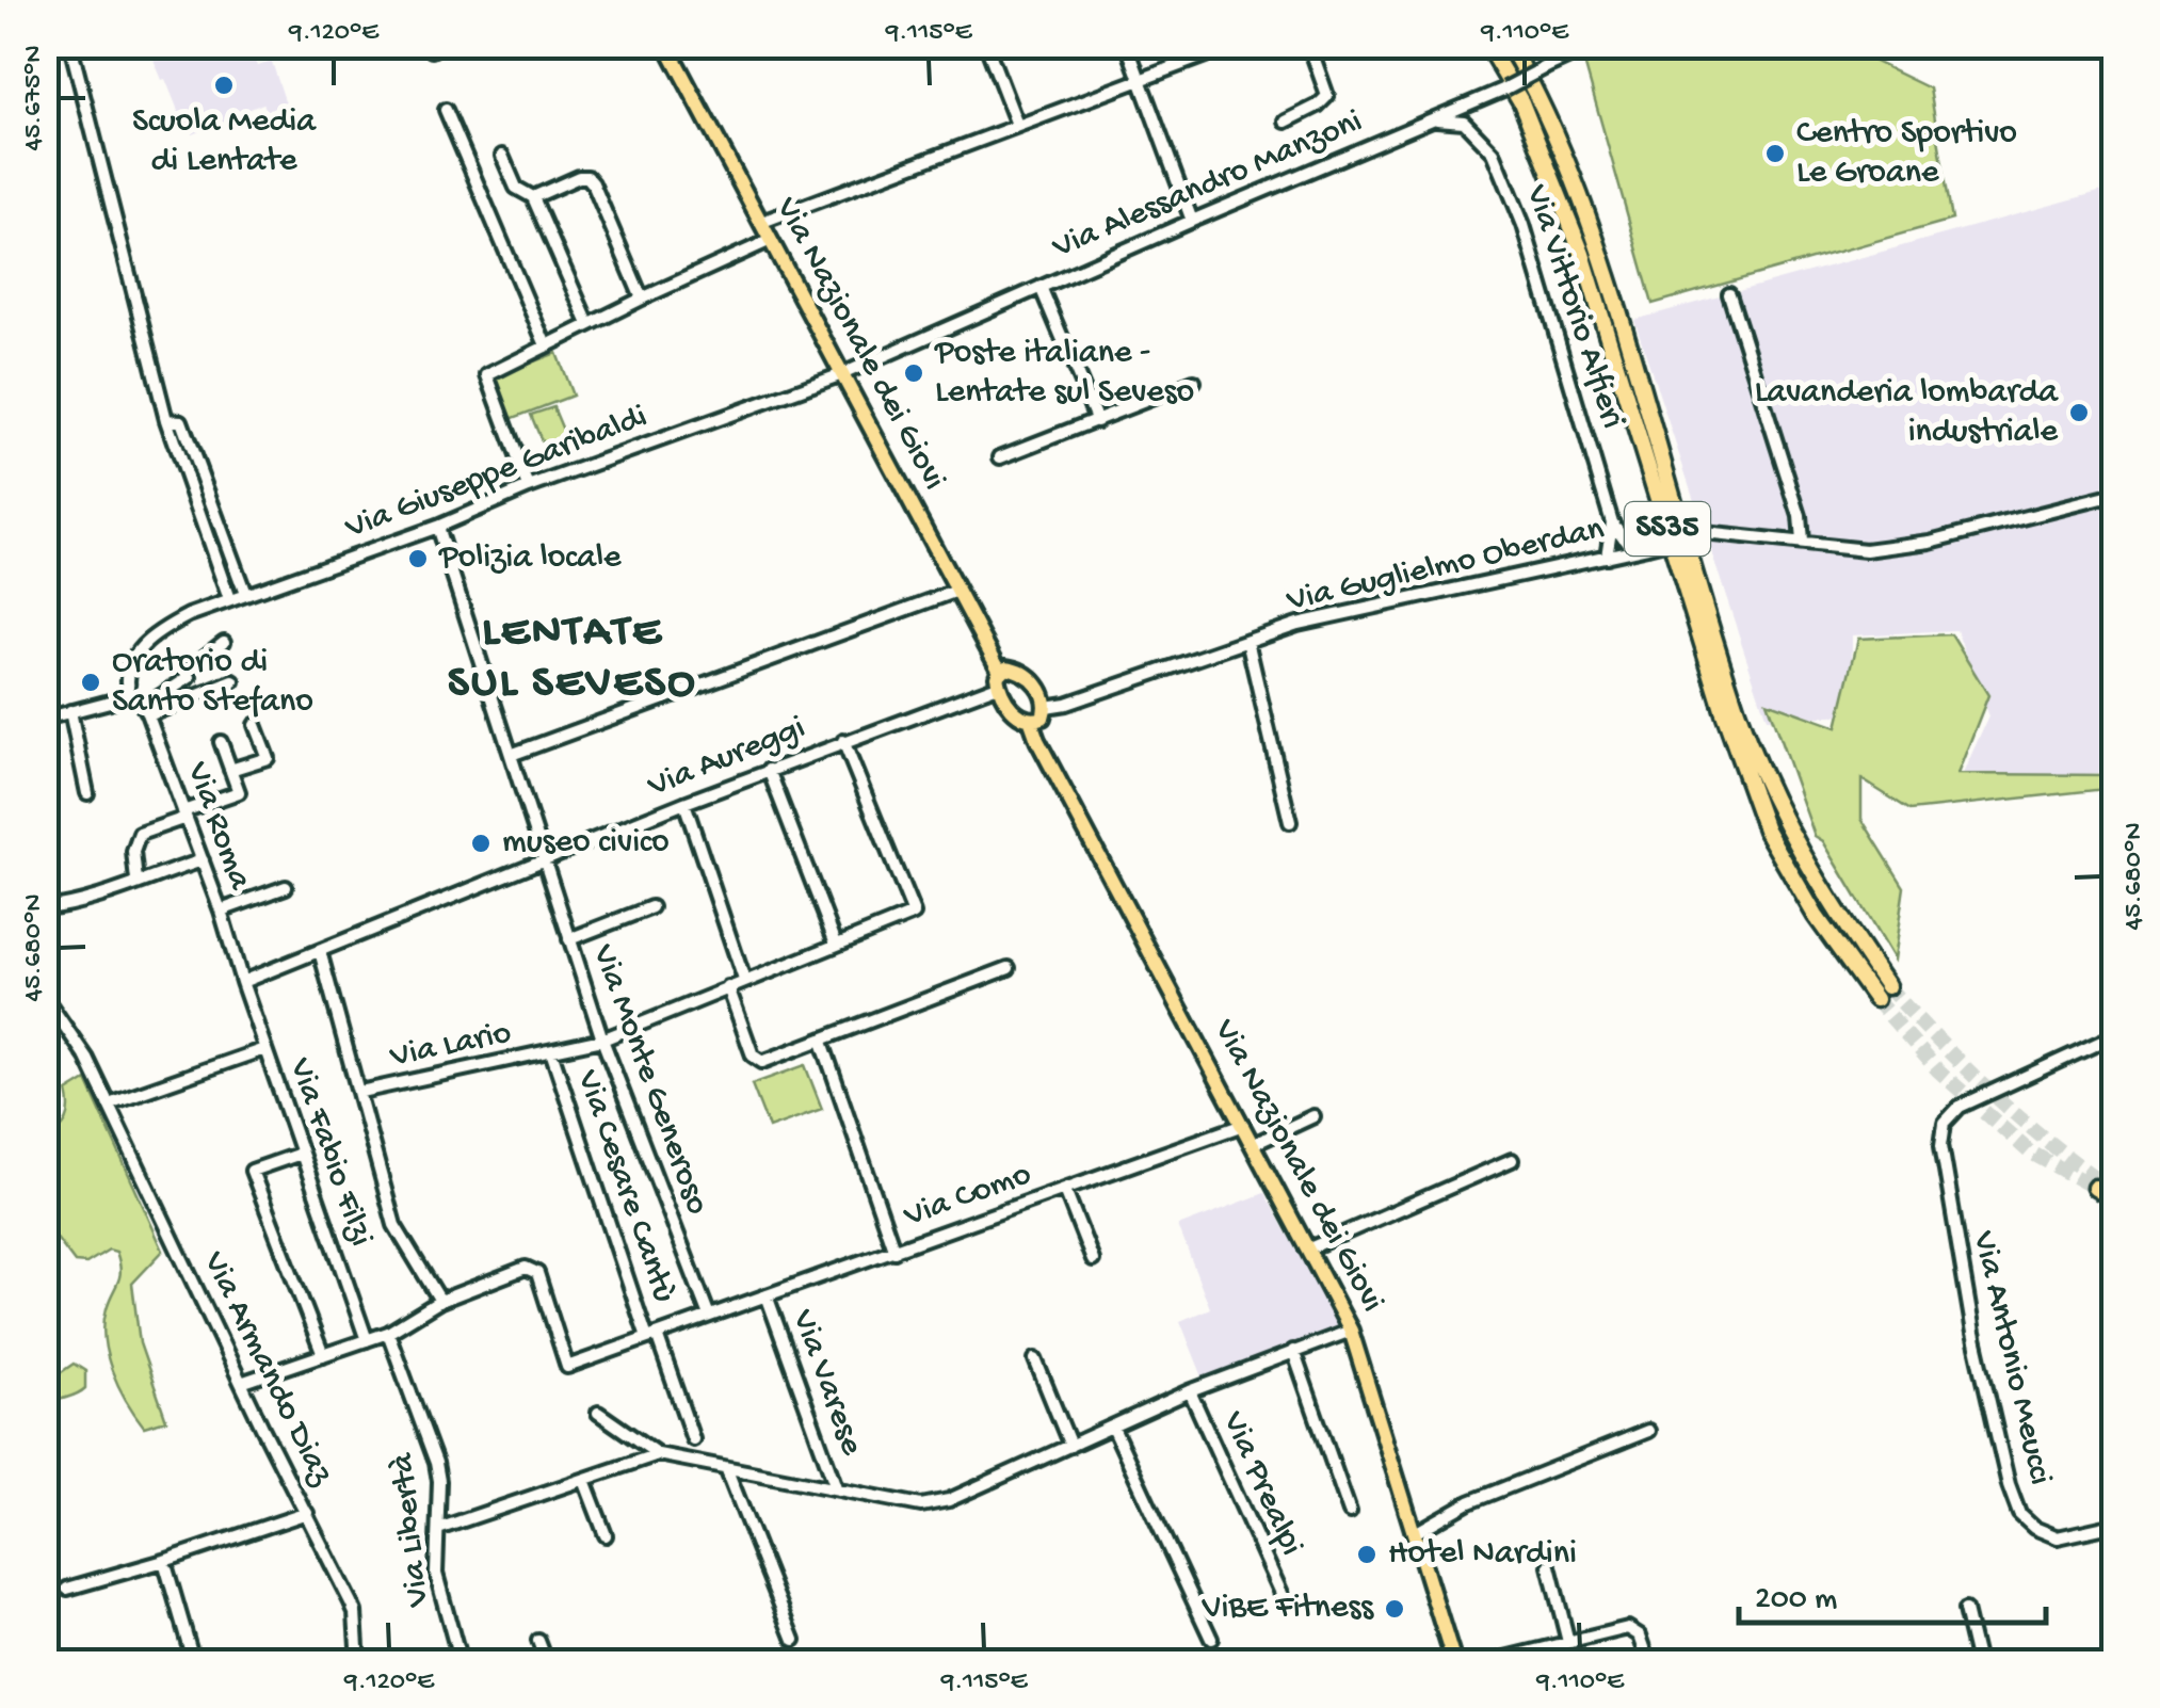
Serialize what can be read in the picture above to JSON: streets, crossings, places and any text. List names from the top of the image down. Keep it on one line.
{"streets":{"highway":["SS35"],"main road":["Via Nazionale dei Giovi"],"street":["Via Alessandro Manzoni","Via Vittorio Alfieri","Via Giuseppe Garibaldi","Via Guglielmo Oberdan","Via Aureggi","Via Roma","Via Lario","Via Monte Generoso","Via Fabio Filzi","Via Cesare Cantù","Via Como","Via Antonio Meucci","Via Armando Diaz","Via Varese","Via Prealpi","Via Libertà"]},"crossings":[["Via Alessandro Manzoni","Via Vittorio Alfieri"],["Via Alessandro Manzoni","Via Nazionale dei Giovi"],["Via Alessandro Manzoni","Via Giuseppe Garibaldi"],["Via Vittorio Alfieri","Via Guglielmo Oberdan"],["Via Nazionale dei Giovi","Via Giuseppe Garibaldi"],["Via Nazionale dei Giovi","Via Guglielmo Oberdan"],["Via Nazionale dei Giovi","Via Aureggi"],["Via Nazionale dei Giovi","Via Como"],["Via Giuseppe Garibaldi","Via Monte Generoso"],["Via Aureggi","Via Roma"],["Via Aureggi","Via Lario"],["Via Aureggi","Via Monte Generoso"],["Via Aureggi","Via Fabio Filzi"],["Via Roma","Via Fabio Filzi"],["Via Lario","Via Monte Generoso"],["Via Lario","Via Cesare Cantù"],["Via Monte Generoso","Via Como"],["Via Cesare Cantù","Via Como"],["Via Como","Via Varese"]],"districts":["LENTATE SUL SEVESO"],"places":["Scuola Media di Lentate","Centro Sportivo Le Groane","Poste italiane - Lentate sul Seveso","Lavanderia lombarda industriale","Polizia locale","Oratorio di Santo Stefano","museo civico","Hotel Nardini","ViBE Fitness"],"scale_bar":"200 m","coordinates":["9.120°E","9.115°E","9.110°E","45.675°N","45.680°N"]}
